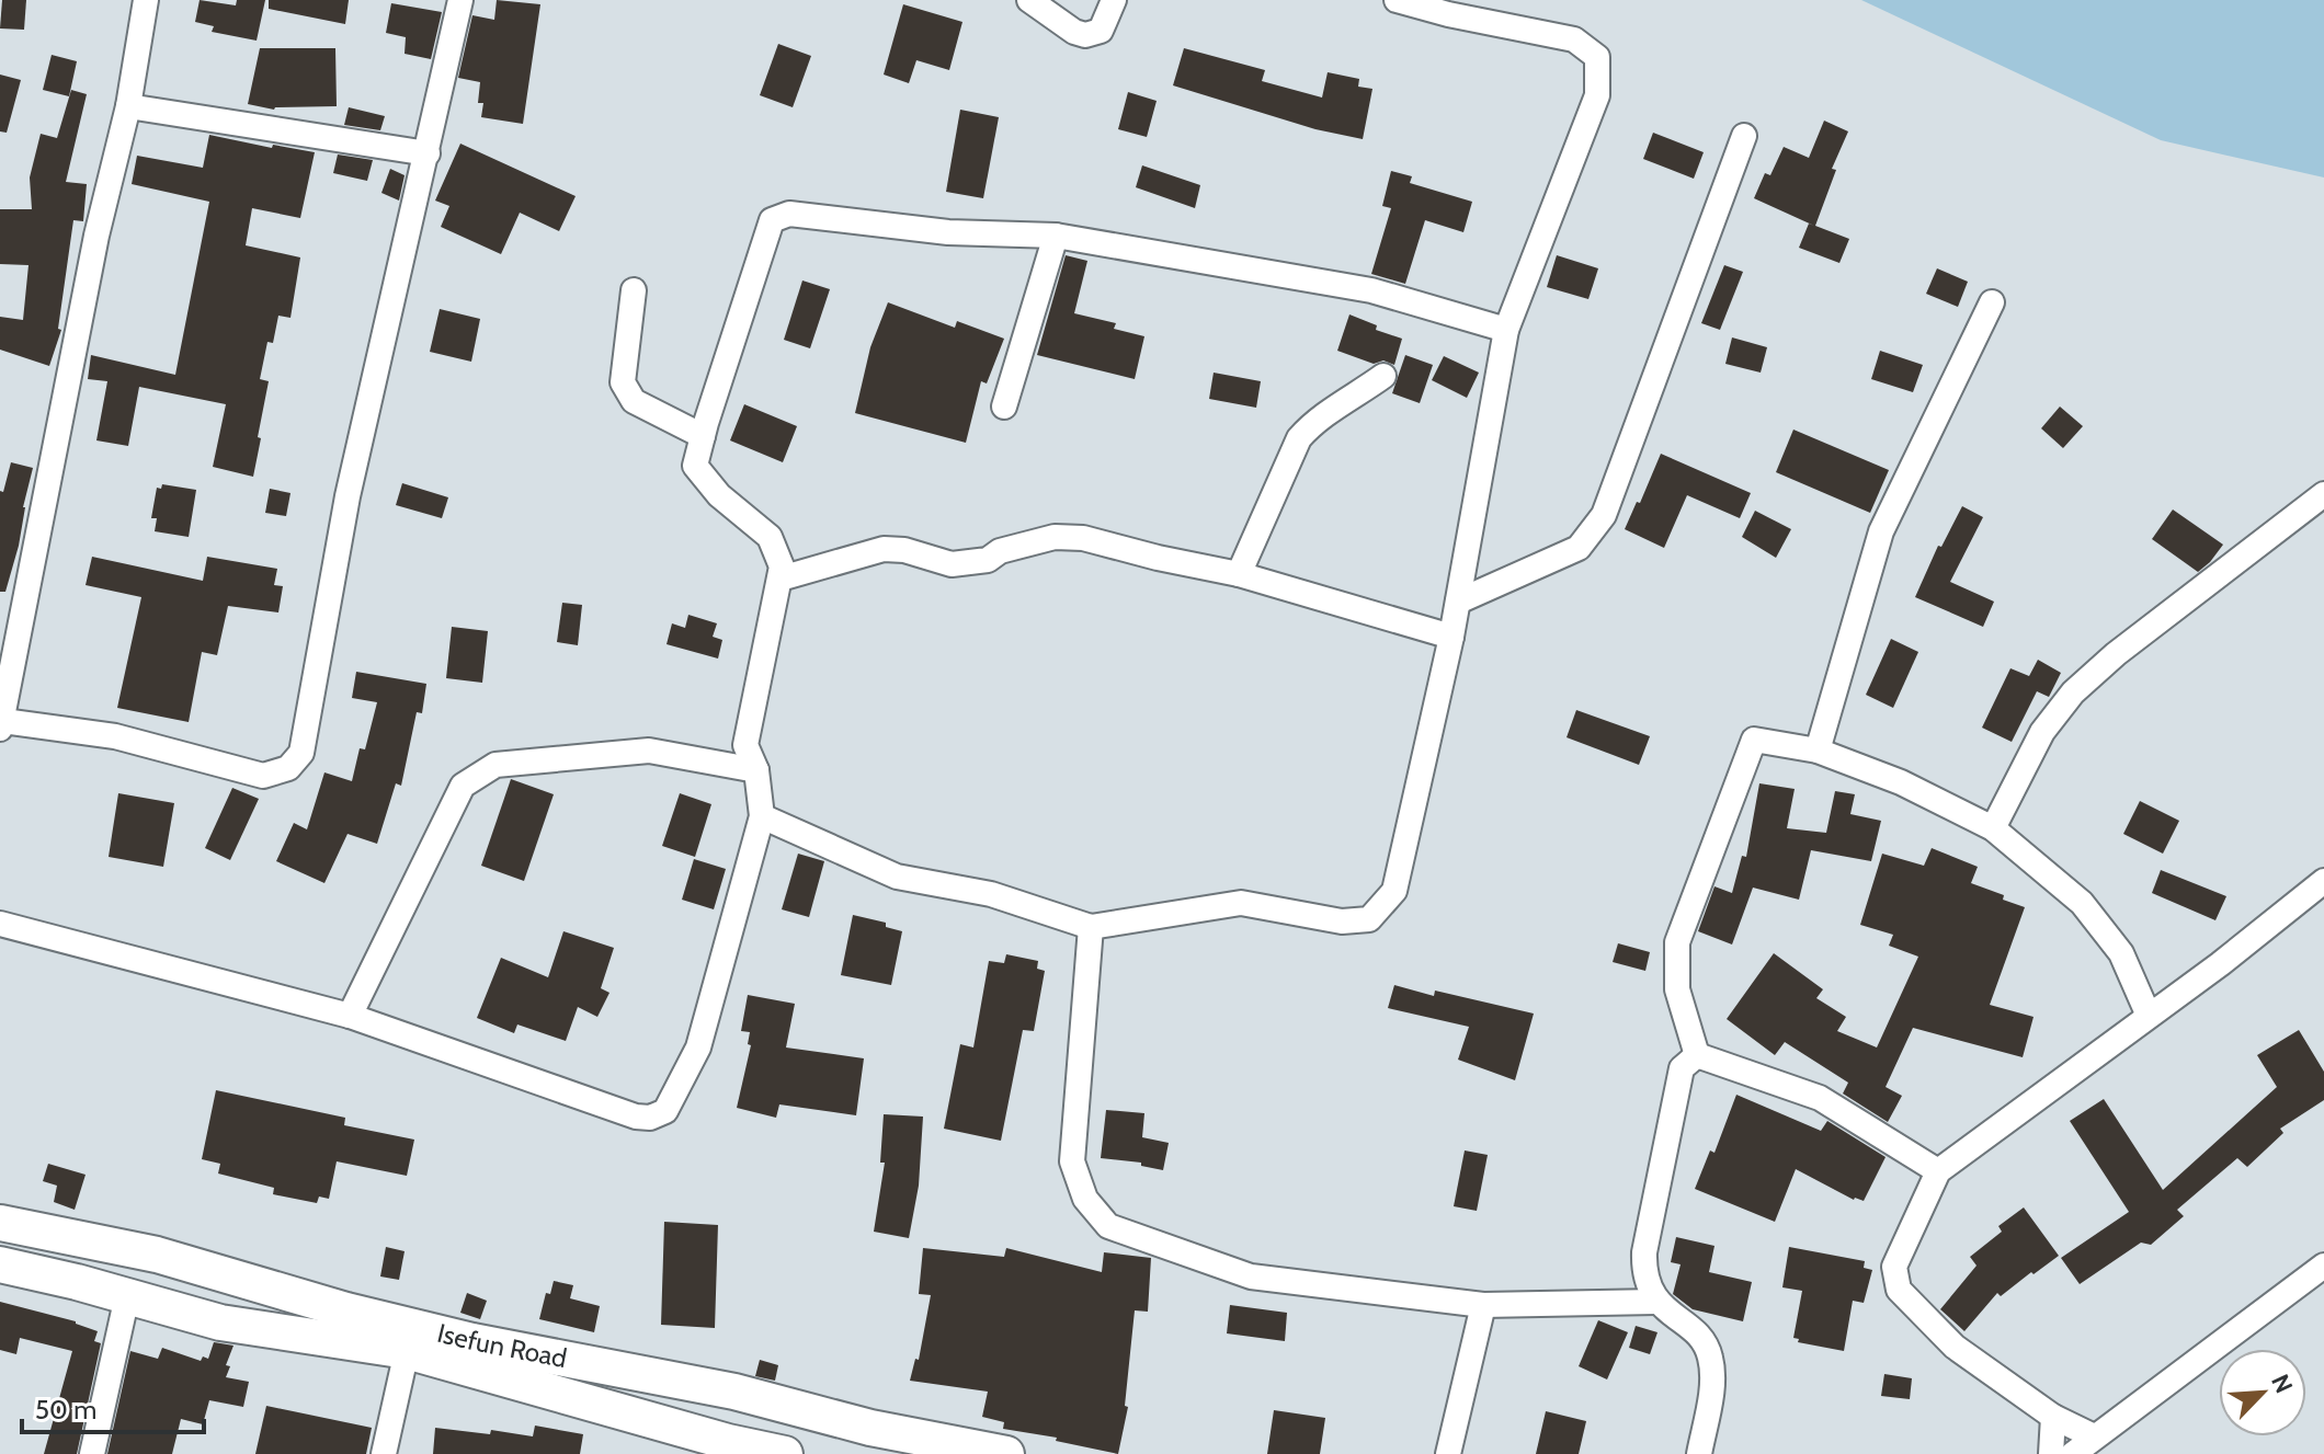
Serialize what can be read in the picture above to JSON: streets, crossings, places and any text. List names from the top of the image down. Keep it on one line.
{"streets":{"street":["Isefun Road"]},"scale_bar":"50 m","north":"top right"}
